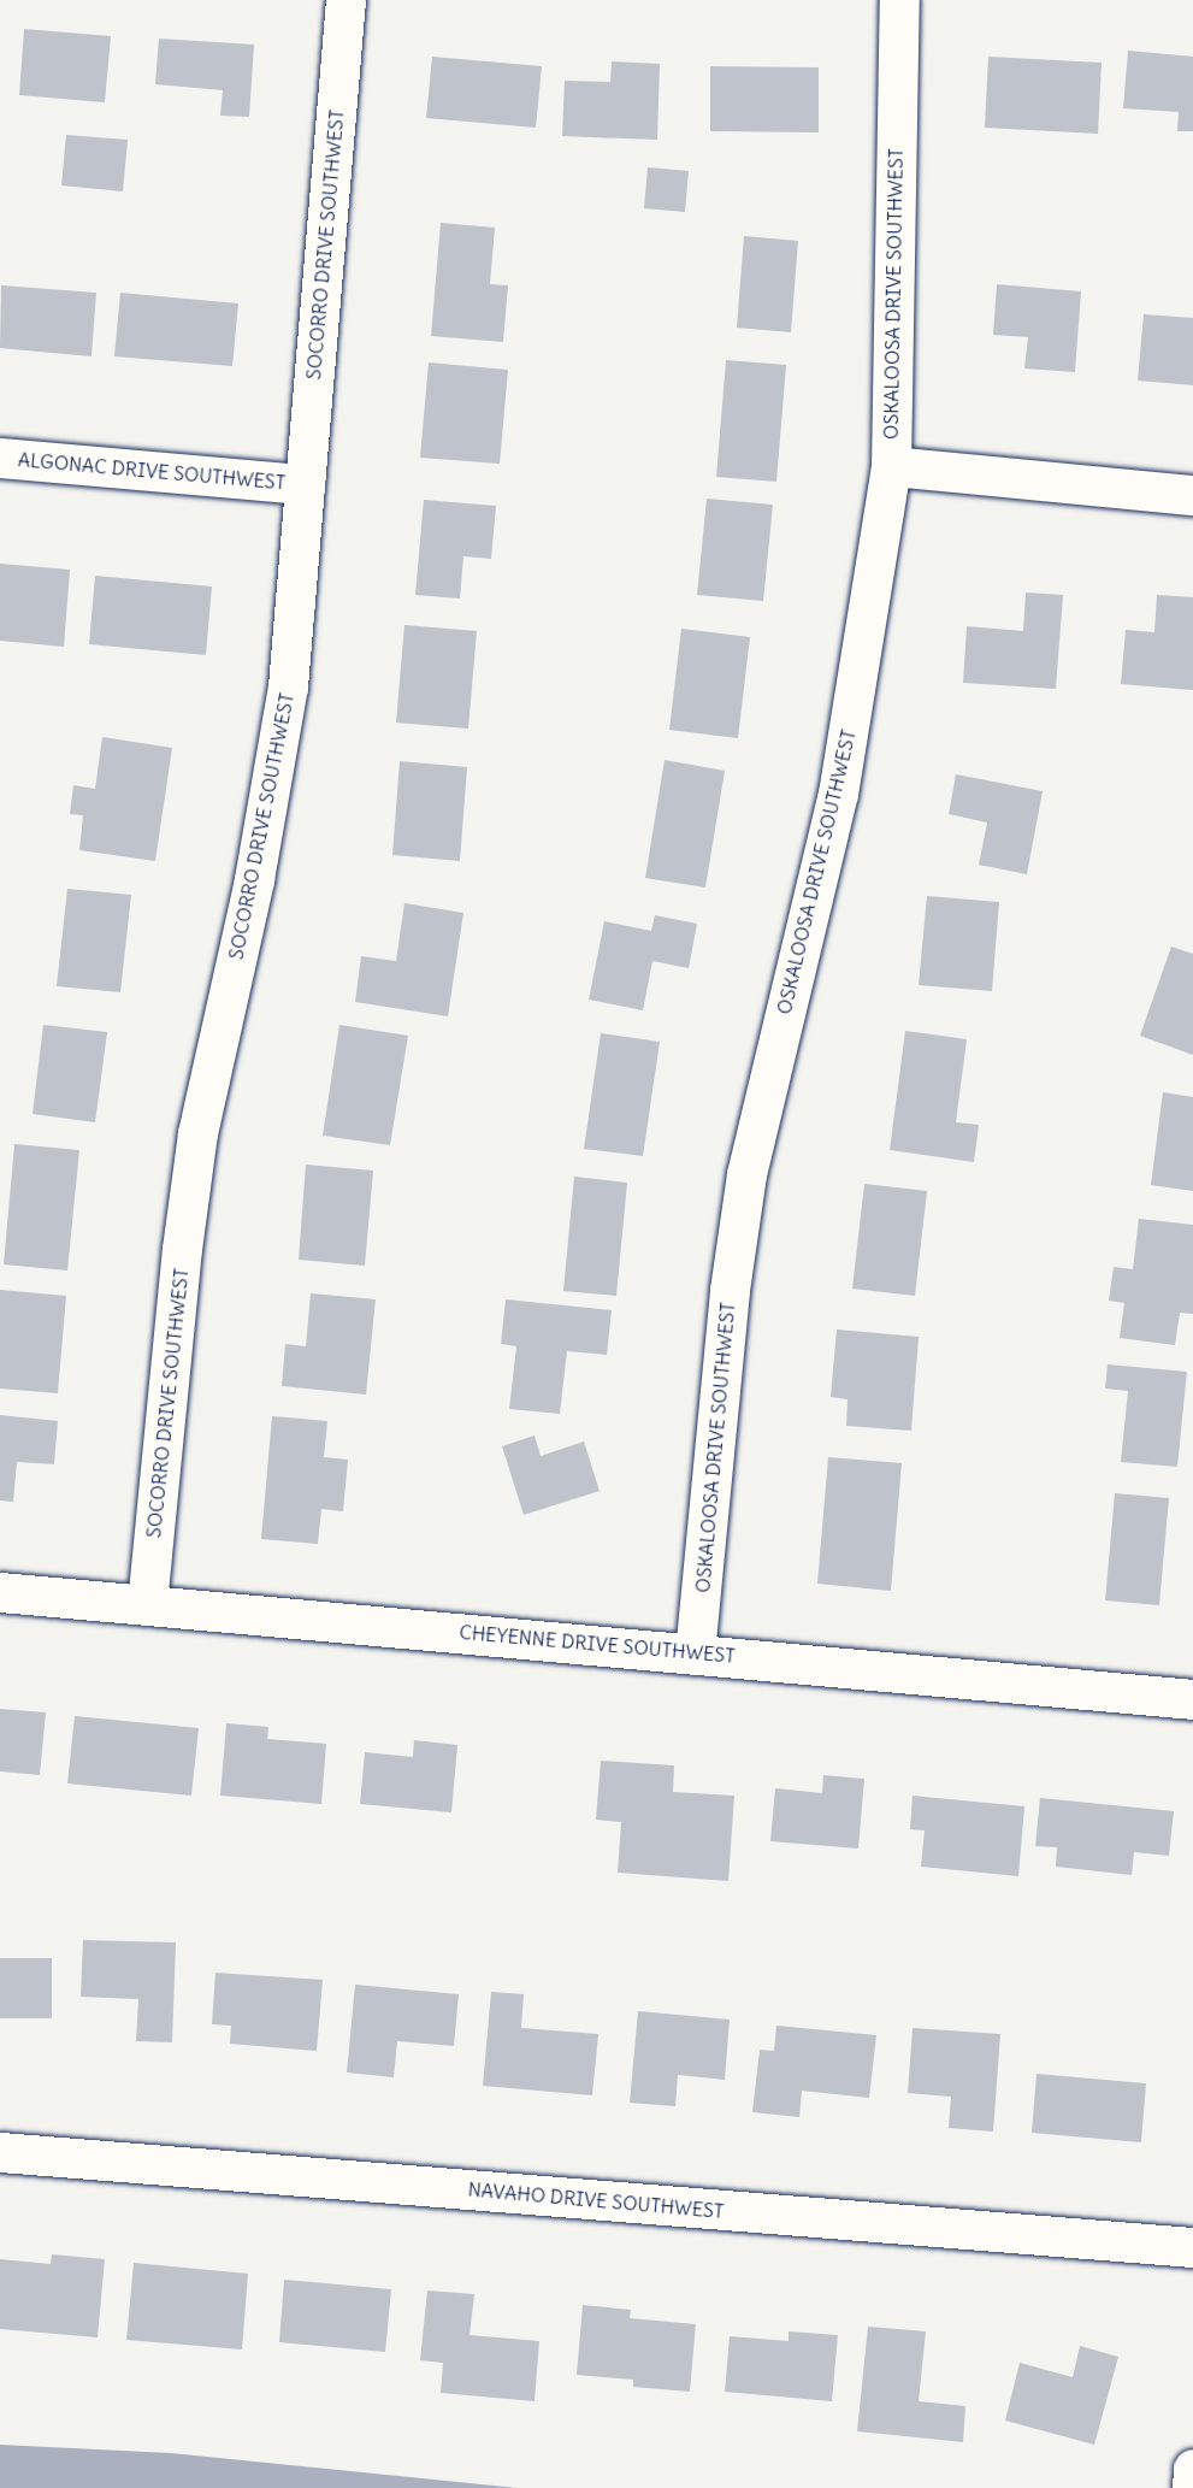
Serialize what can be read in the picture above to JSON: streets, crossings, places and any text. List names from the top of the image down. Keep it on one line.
{"streets":{"street":["SOCORRO DRIVE SOUTHWEST","OSKALOOSA DRIVE SOUTHWEST","ALGONAC DRIVE SOUTHWEST","CHEYENNE DRIVE SOUTHWEST","NAVAHO DRIVE SOUTHWEST"]},"crossings":[["SOCORRO DRIVE SOUTHWEST","ALGONAC DRIVE SOUTHWEST"],["SOCORRO DRIVE SOUTHWEST","CHEYENNE DRIVE SOUTHWEST"],["OSKALOOSA DRIVE SOUTHWEST","CHEYENNE DRIVE SOUTHWEST"]]}
